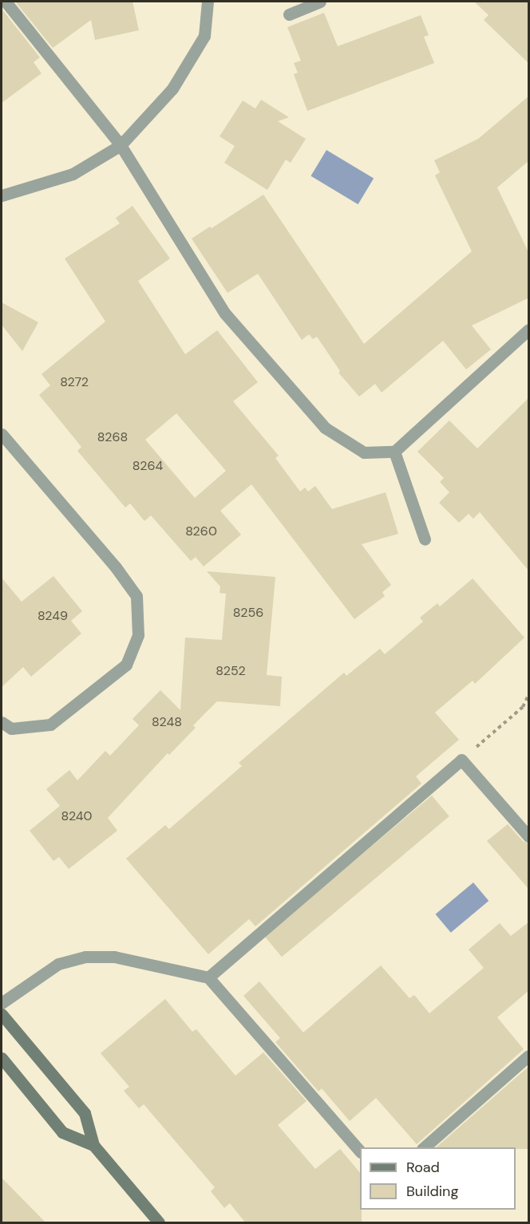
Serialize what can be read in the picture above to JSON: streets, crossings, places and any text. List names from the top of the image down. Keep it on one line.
{"house_numbers":["8272","8268","8264","8260","8256","8249","8252","8248","8240"],"legend":["Road","Building"]}
